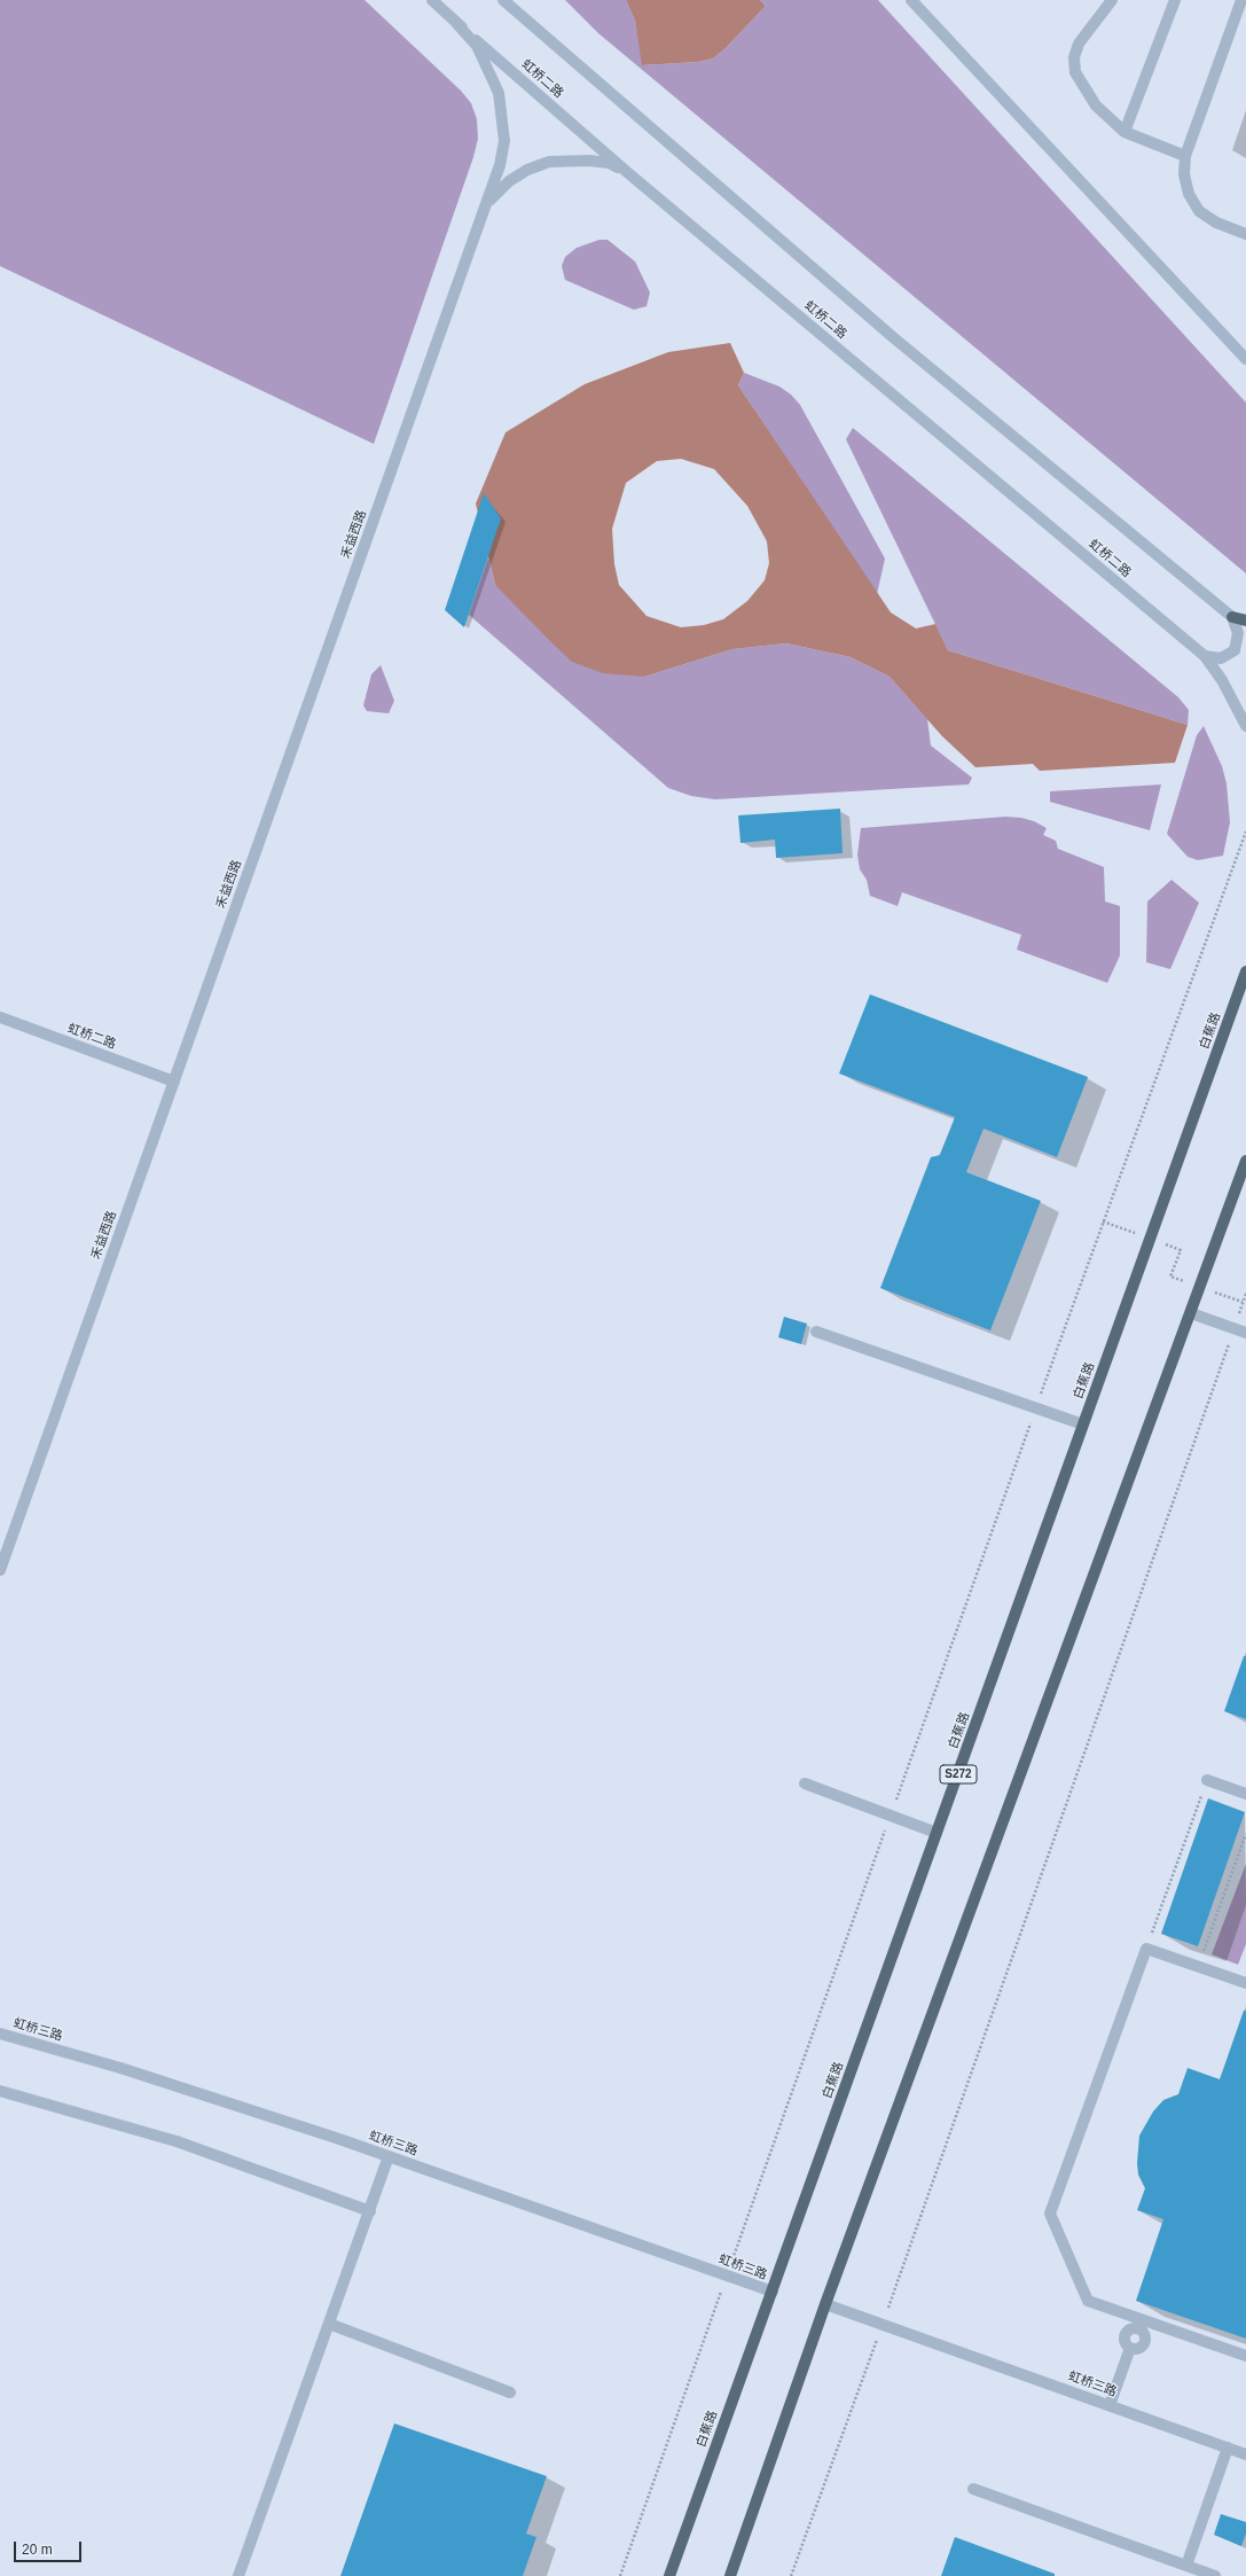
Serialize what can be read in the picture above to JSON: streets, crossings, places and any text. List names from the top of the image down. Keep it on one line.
{"streets":{"main road":["白蕉路","S272"],"street":["虹桥二路","禾益西路","虹桥三路"]},"crossings":[["虹桥二路","禾益西路"],["白蕉路","虹桥三路"]],"scale_bar":"20 m"}
